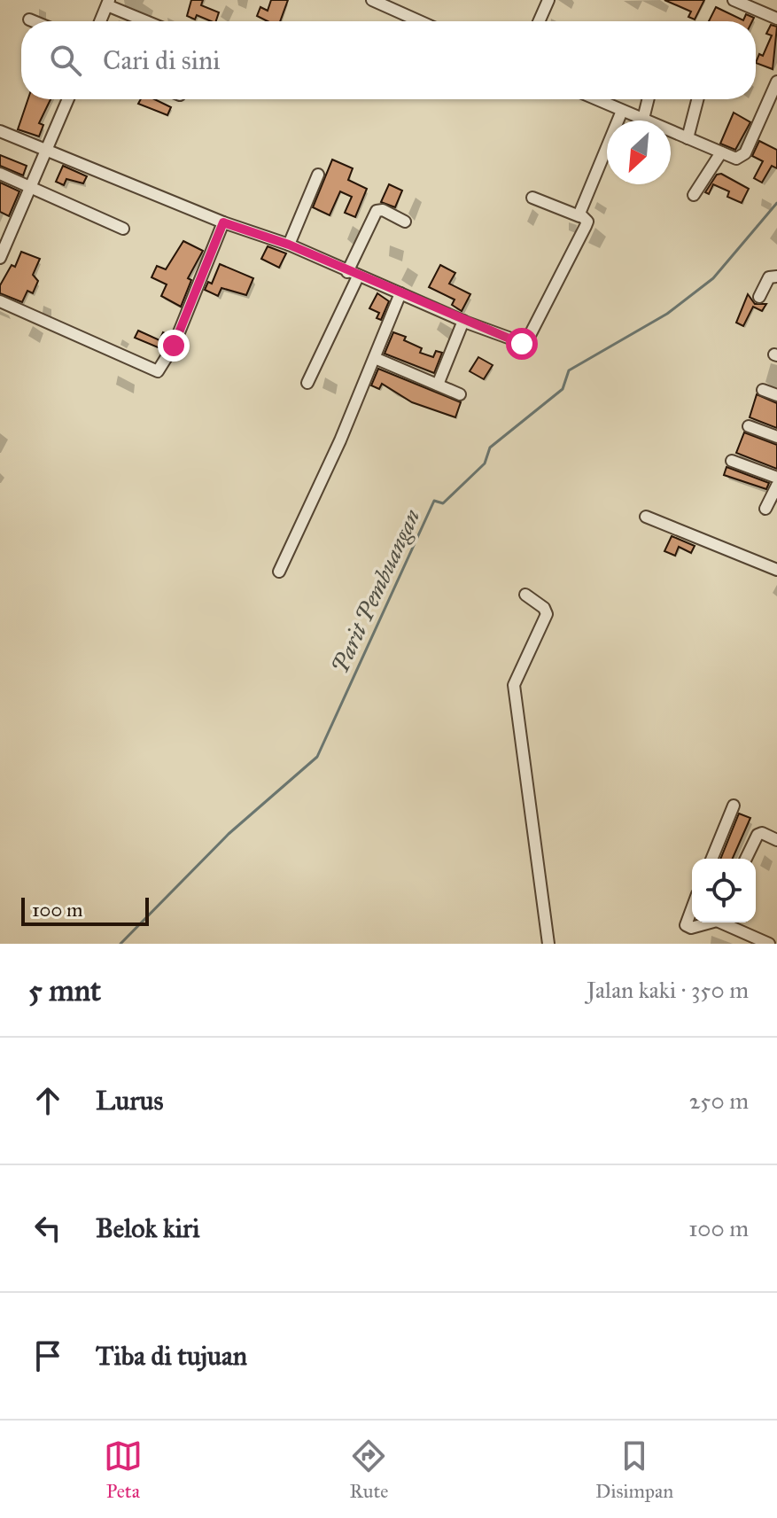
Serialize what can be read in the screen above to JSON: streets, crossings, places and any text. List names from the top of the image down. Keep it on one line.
{"water":["Parit Pembuangan"],"scale_bar":"100 m","north":"bottom left","page":{"search":"Cari di sini","scale":"100 m","heading":["5 mnt","Jalan kaki · 350 m"],"list":[["Lurus","250 m"],["Belok kiri","100 m"],"Tiba di tujuan"],"nav":["Peta","Rute","Disimpan"]}}
